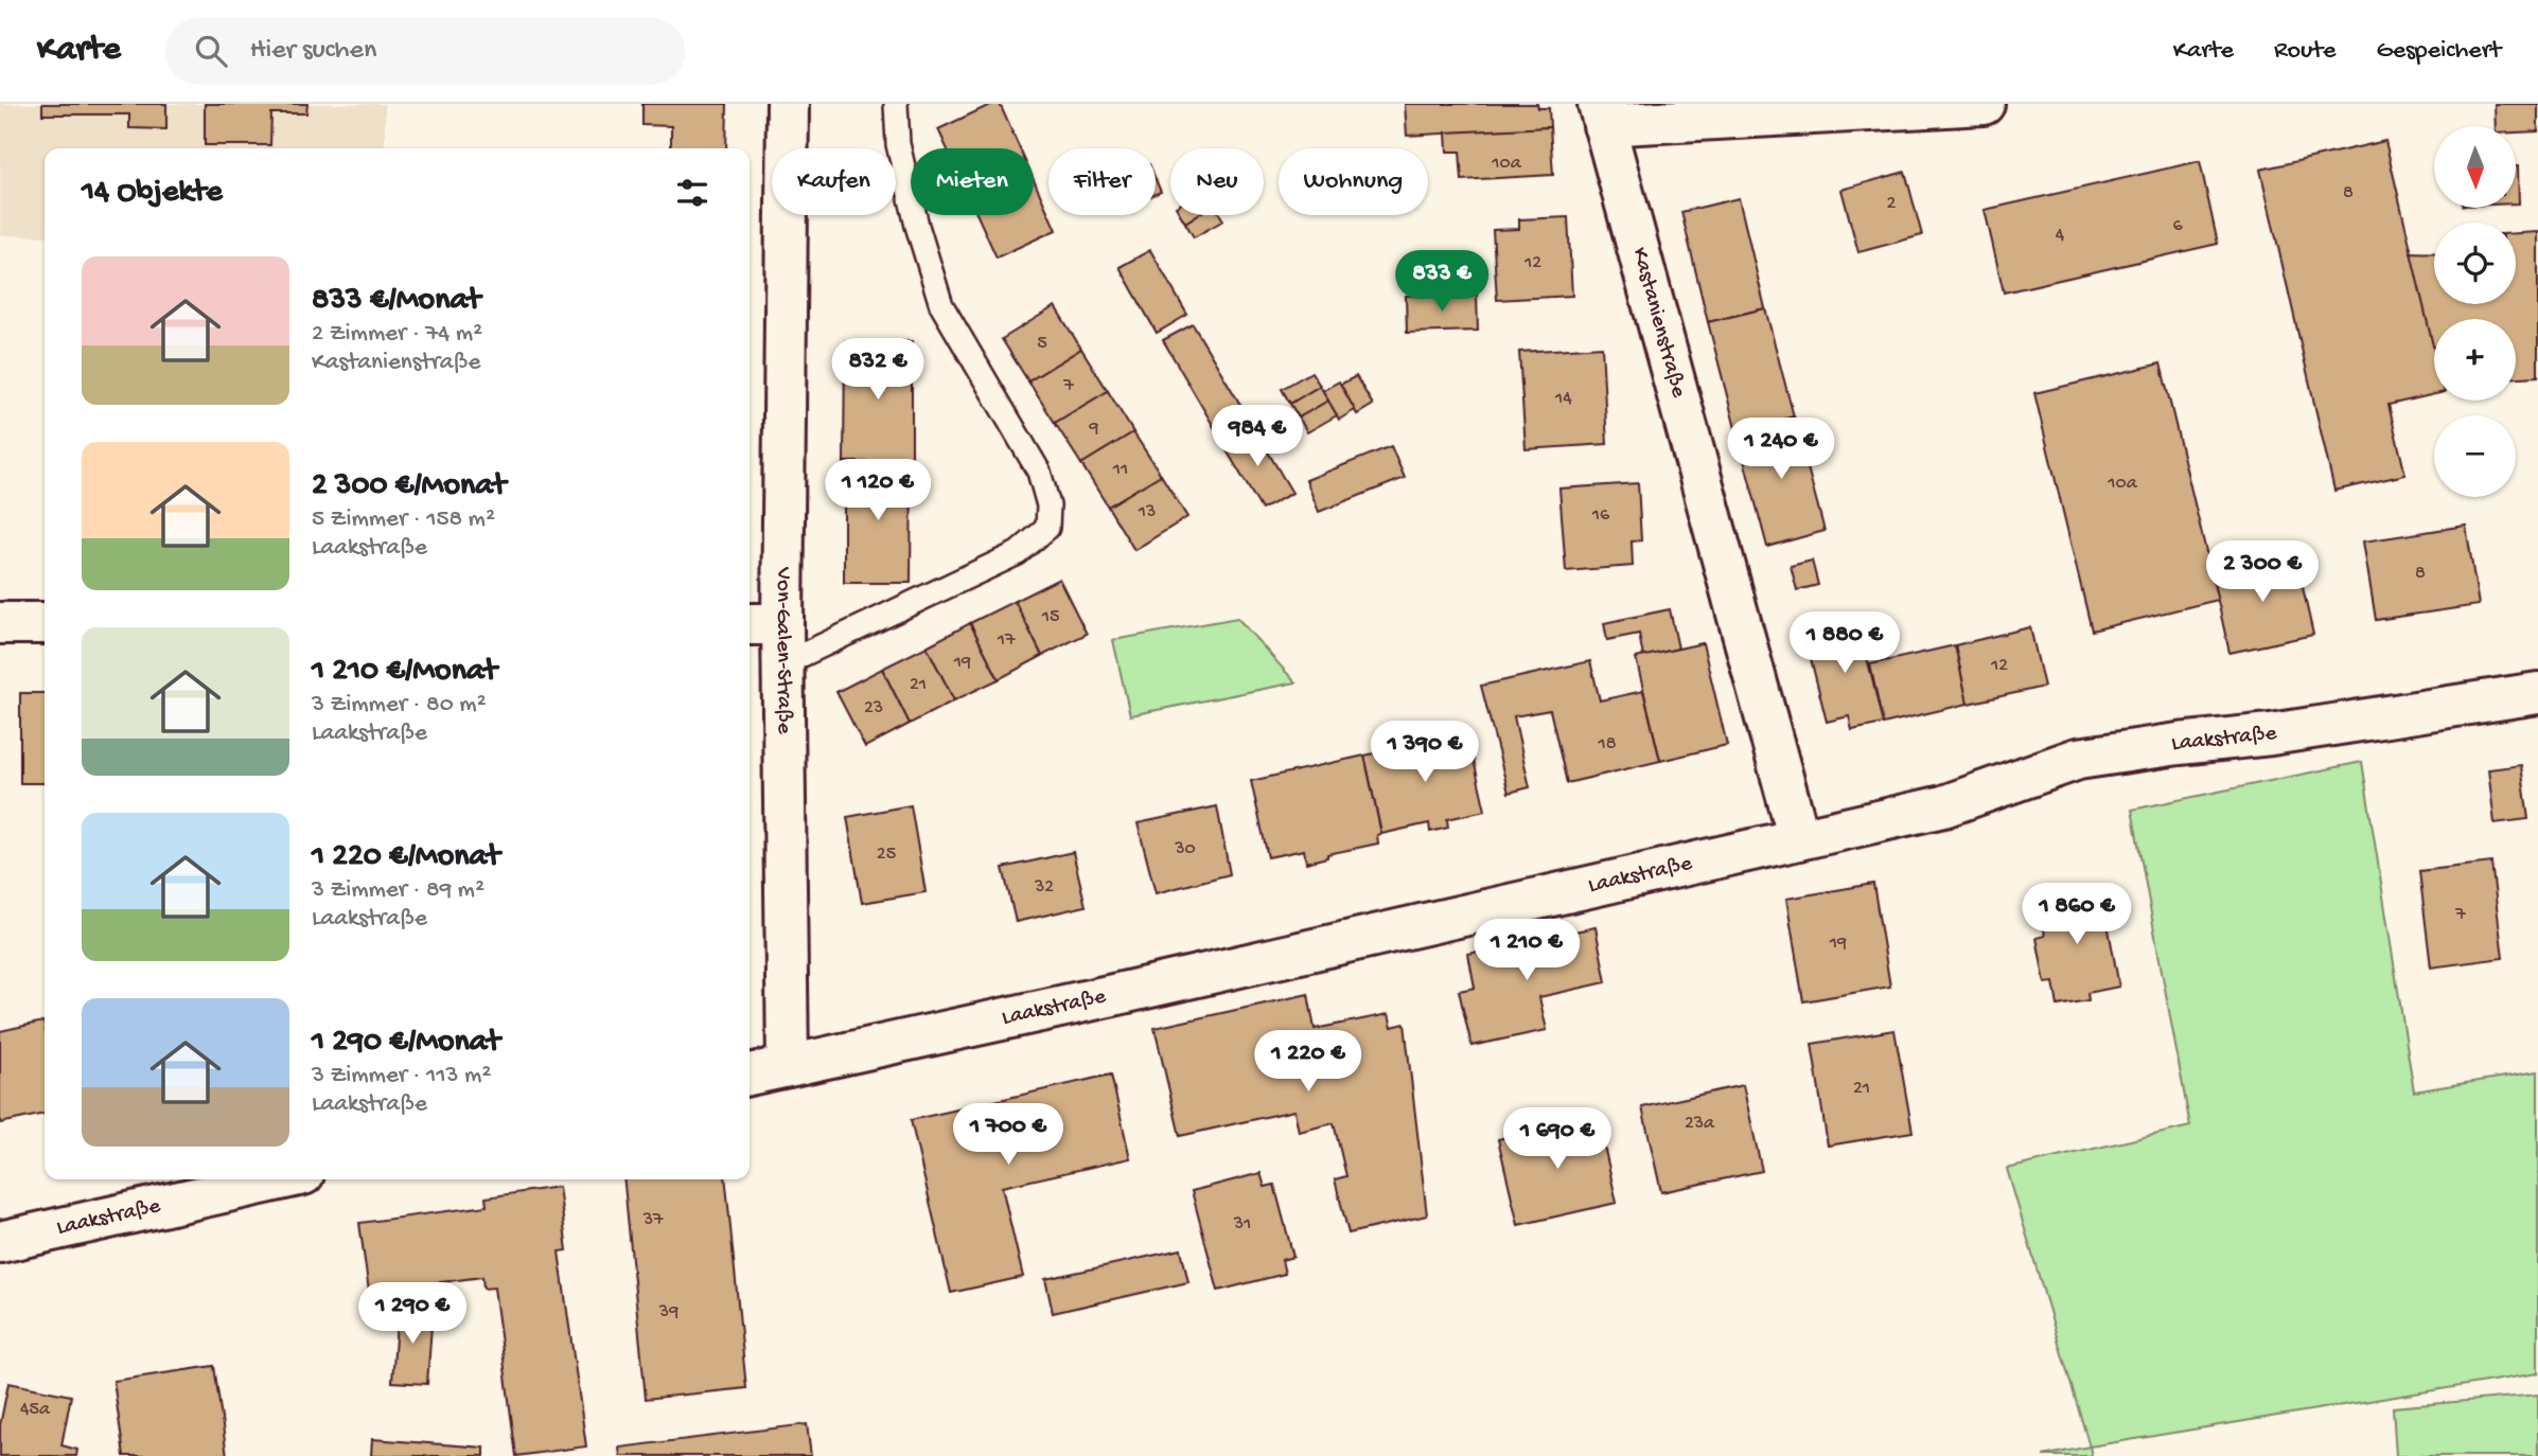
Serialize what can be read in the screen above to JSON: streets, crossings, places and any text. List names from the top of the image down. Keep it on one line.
{"streets":{"street":["Kastanienstraße","Von-Galen-Straße","Laakstraße"]},"crossings":[["Kastanienstraße","Laakstraße"],["Von-Galen-Straße","Laakstraße"]],"house_numbers":["10a","8","2","6","4","12","5","7","14","9","11","10a","13","16","8","15","17","19","12","21","23","18","30","25","32","7","19","21","23a","37","31","39","45a"],"north":"bottom","page":{"header":"Karte","search":"Hier suchen","nav":["Karte","Route","Gespeichert"],"map_buttons":["+","−"],"chip":["Kaufen","Mieten","Filter","Neu","Wohnung"],"heading":"14 Objekte","list":[{"name":"833 €/Monat","note":"2 Zimmer · 74 m² · Kastanienstraße"},{"name":"2 300 €/Monat","note":"5 Zimmer · 158 m² · Laakstraße"},{"name":"1 210 €/Monat","note":"3 Zimmer · 80 m² · Laakstraße"},{"name":"1 220 €/Monat","note":"3 Zimmer · 89 m² · Laakstraße"},{"name":"1 290 €/Monat","note":"3 Zimmer · 113 m² · Laakstraße"}],"price":["833 €","832 €","984 €","1 240 €","1 120 €","2 300 €","1 880 €","1 390 €","1 860 €","1 210 €","1 220 €","1 700 €","1 690 €","1 290 €"]}}
